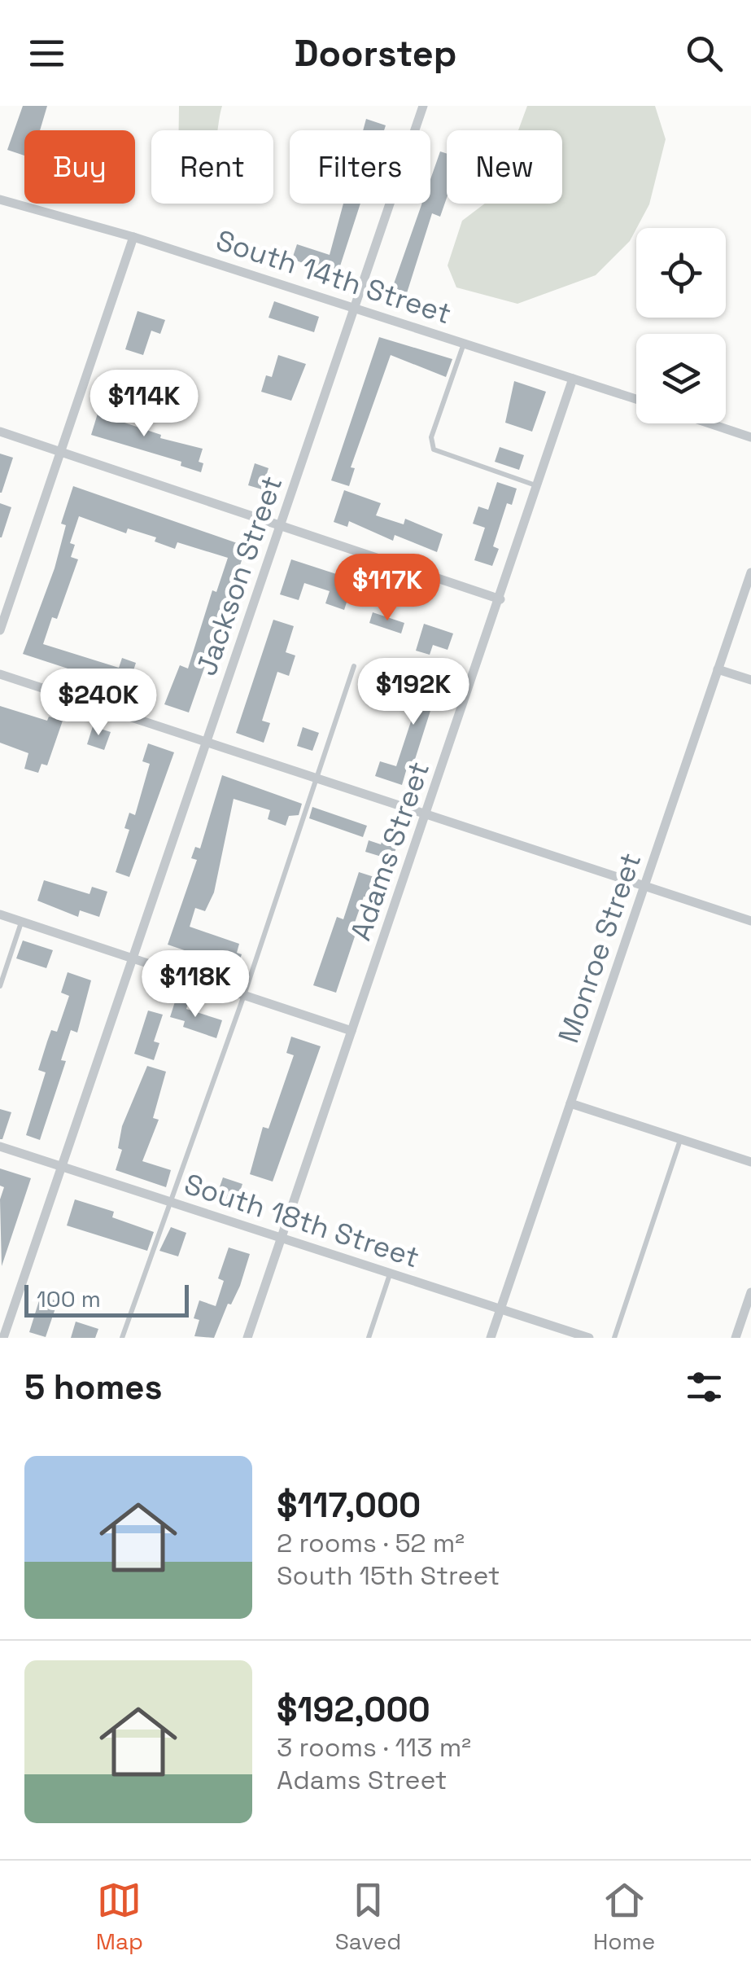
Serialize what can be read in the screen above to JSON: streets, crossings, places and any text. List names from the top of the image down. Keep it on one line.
{"streets":{"street":["South 14th Street","Jackson Street","Adams Street","Monroe Street","South 18th Street"]},"crossings":[["South 14th Street","Jackson Street"],["South 14th Street","Adams Street"],["Jackson Street","South 18th Street"],["Adams Street","South 18th Street"],["Monroe Street","South 18th Street"]],"scale_bar":"100 m","page":{"header":"Doorstep","chip":["Buy","Rent","Filters","New"],"price":["$114K","$117K","$192K","$240K","$118K"],"scale":"100 m","heading":"5 homes","list":[{"name":"$117,000","note":"2 rooms · 52 m² · South 15th Street"},{"name":"$192,000","note":"3 rooms · 113 m² · Adams Street"}],"tabs":["Map","Saved","Home"]}}
